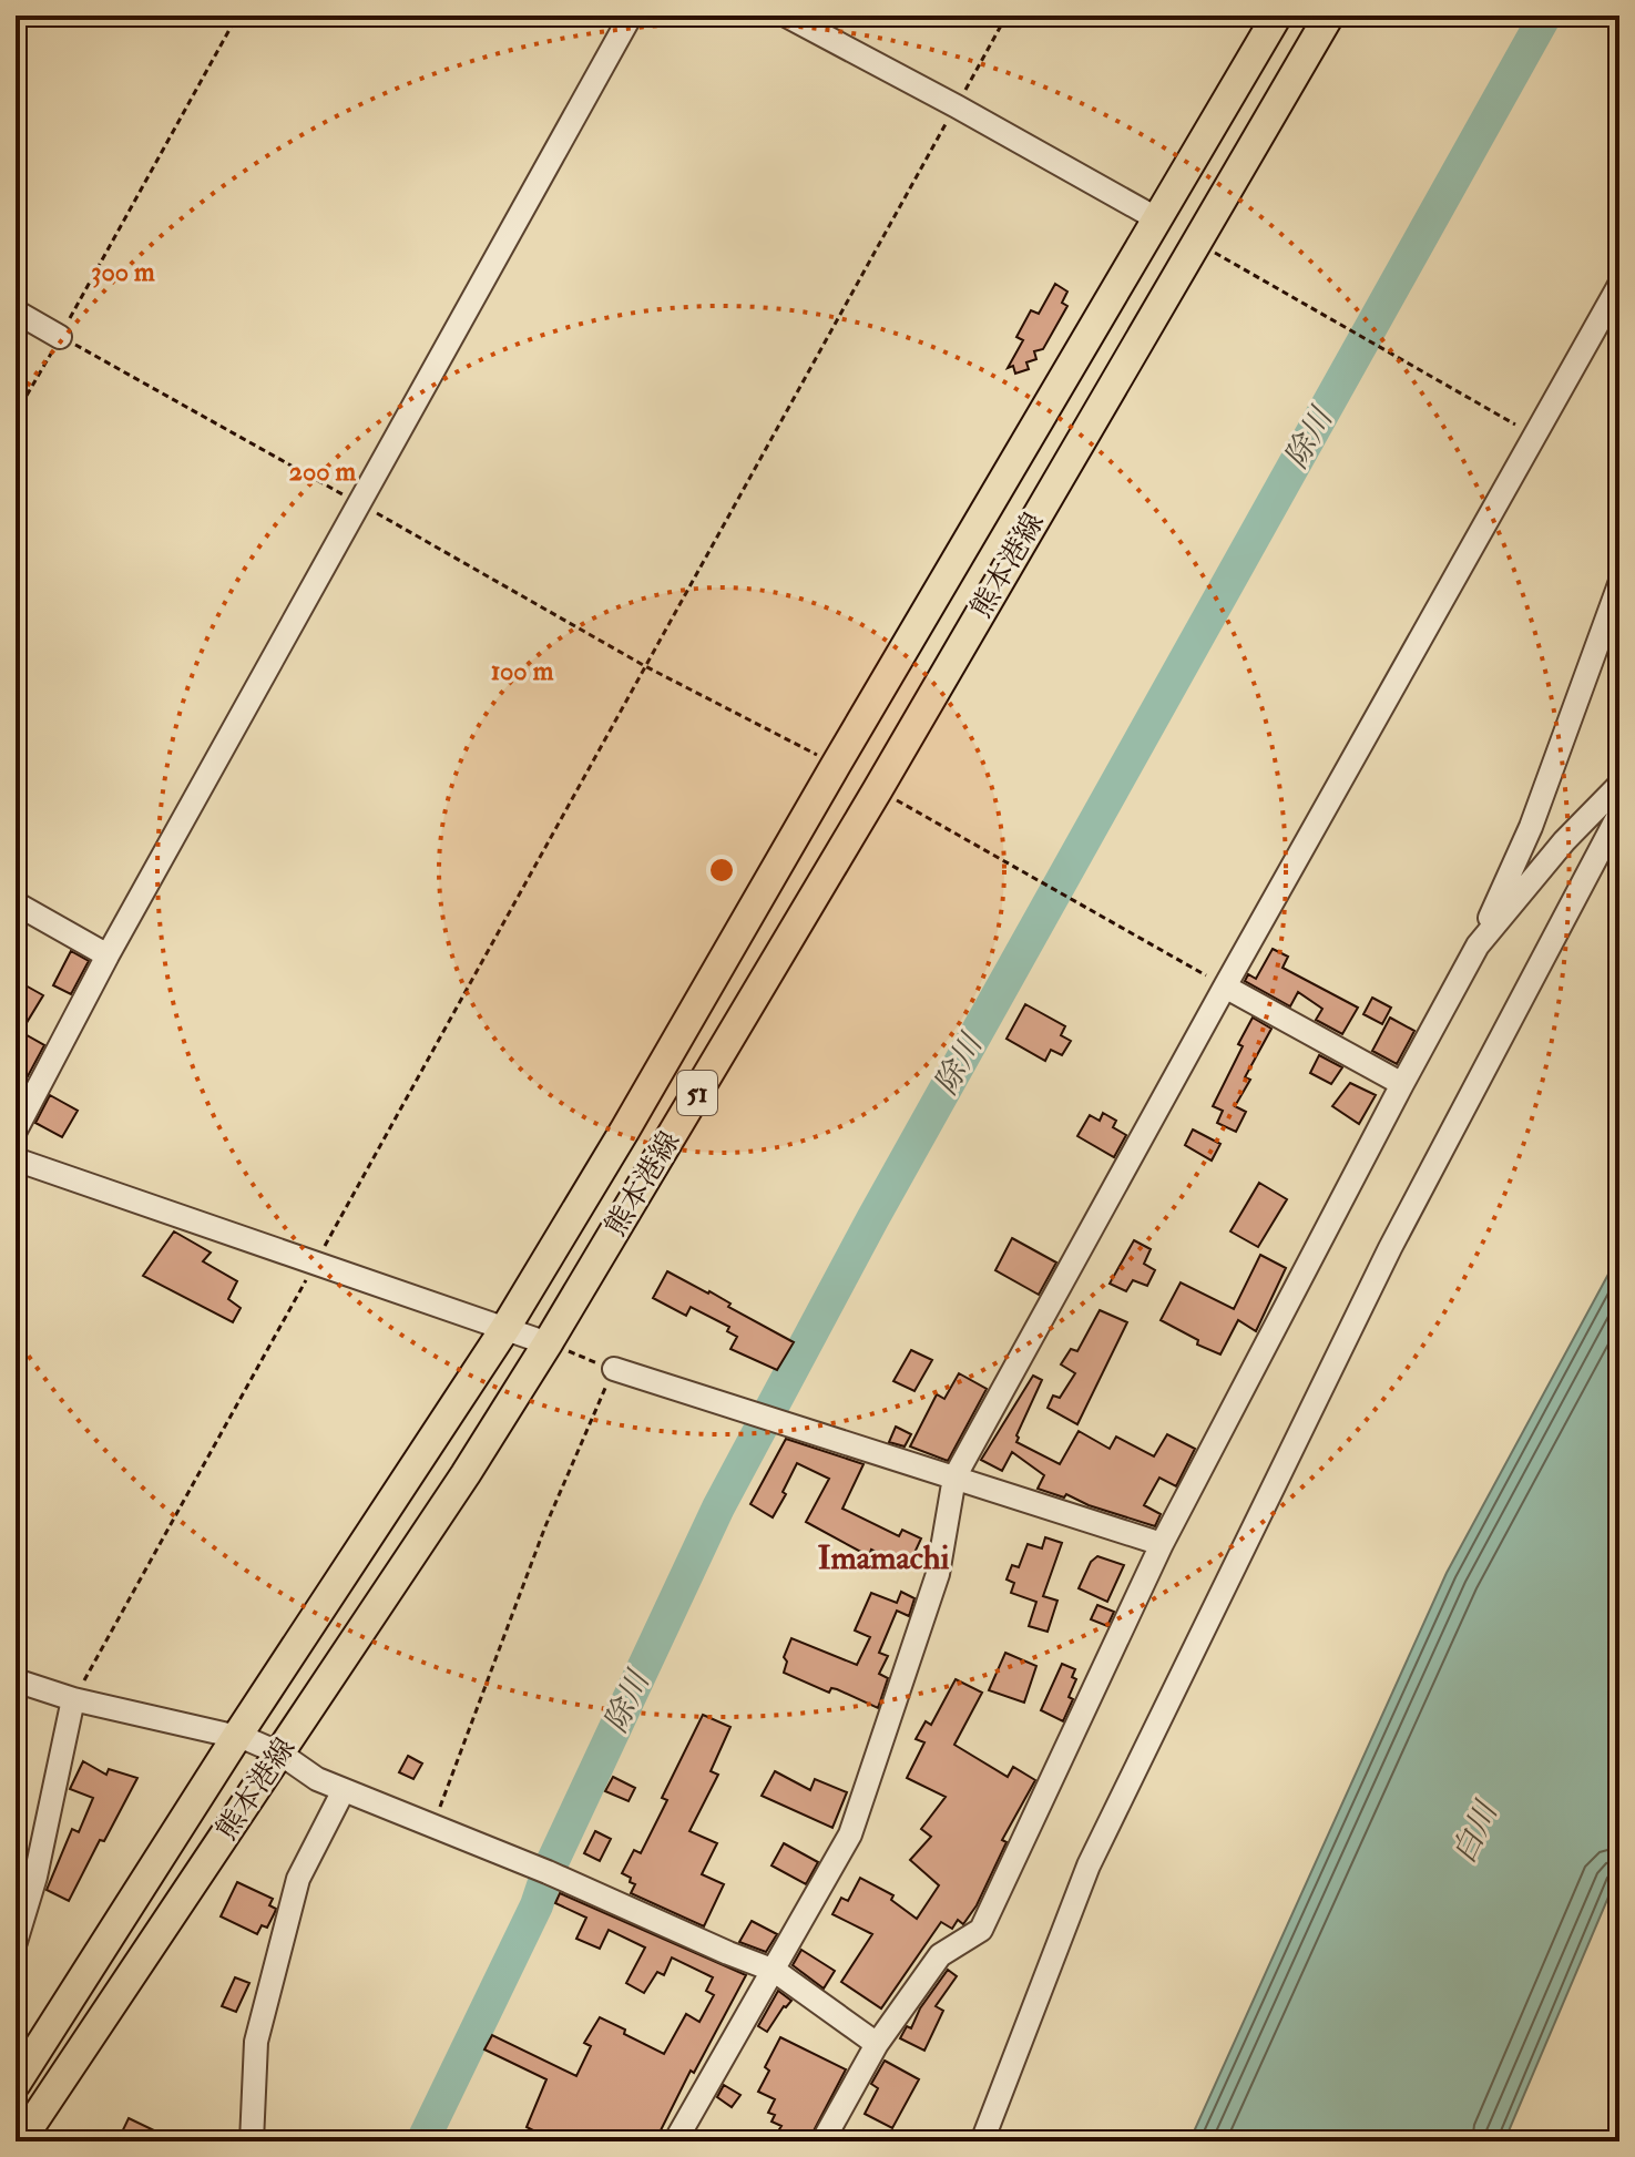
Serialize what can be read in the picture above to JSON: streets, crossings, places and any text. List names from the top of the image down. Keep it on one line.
{"streets":{"main road":["熊本港線","51"]},"districts":["Imamachi"],"water":["除川","白川"],"rings":["300 m","200 m","100 m"]}
